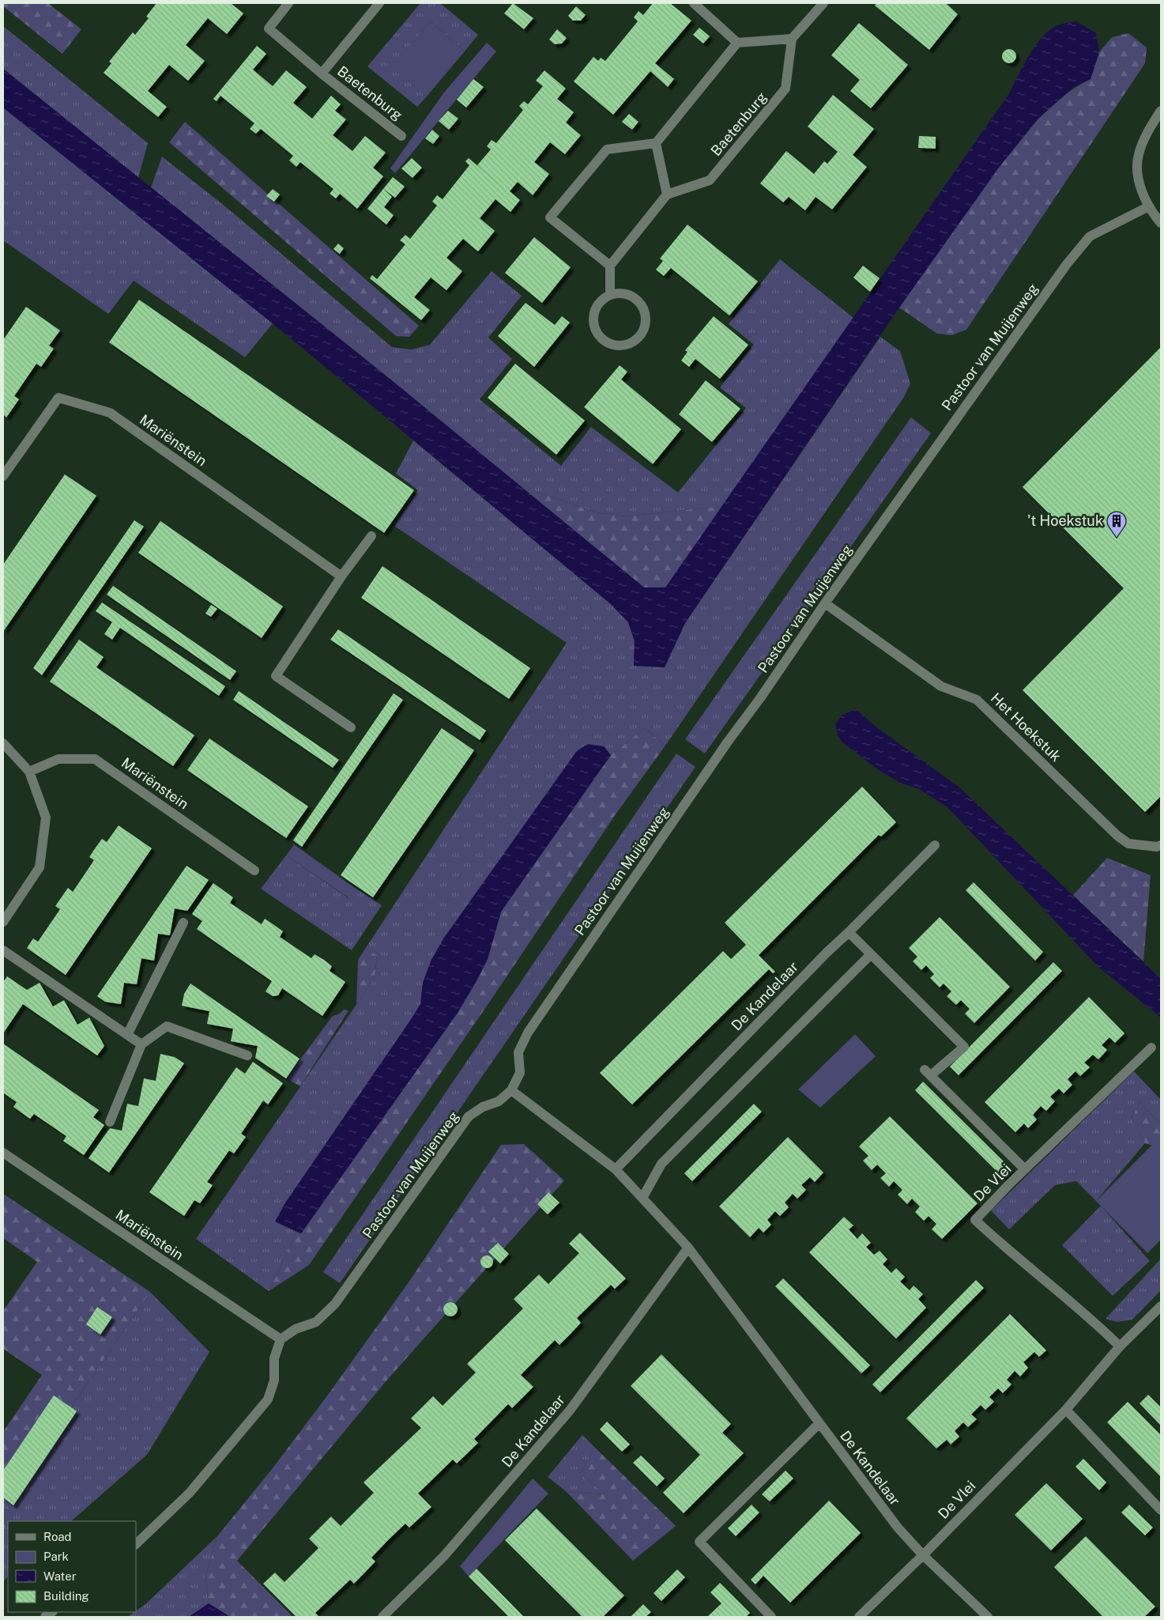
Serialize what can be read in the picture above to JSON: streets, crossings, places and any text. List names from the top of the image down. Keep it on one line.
{"streets":{"street":["Baetenburg","Pastoor van Muijenweg","Mariënstein","Het Hoekstuk","De Kandelaar","De Vlei"]},"crossings":[["Pastoor van Muijenweg","Mariënstein"],["Pastoor van Muijenweg","Het Hoekstuk"],["Pastoor van Muijenweg","De Kandelaar"],["De Kandelaar","De Vlei"]],"places":{"building":["'t Hoekstuk"]},"legend":["Road","Park","Water","Building"]}
